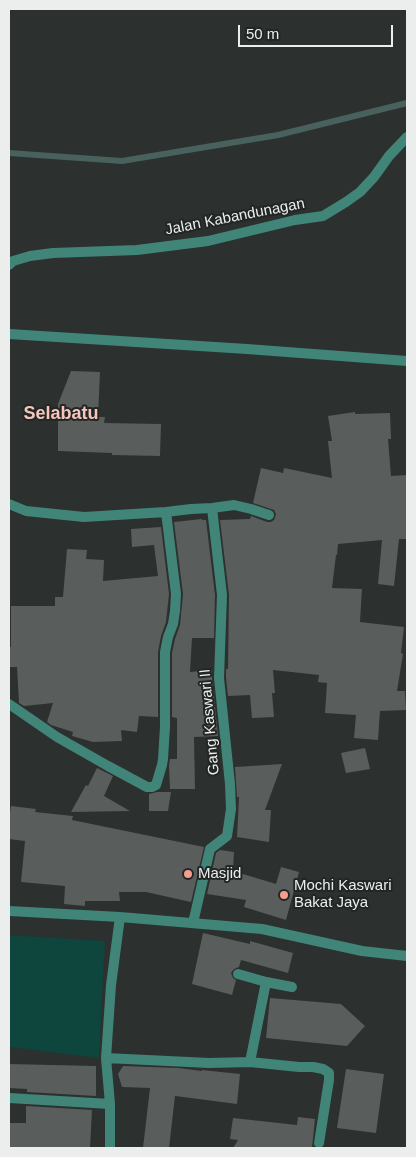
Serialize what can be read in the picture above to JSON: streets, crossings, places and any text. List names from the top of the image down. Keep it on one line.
{"streets":{"street":["Jalan Kabandunagan","Gang Kaswari II"]},"districts":["Selabatu"],"places":["Masjid","Mochi Kaswari Bakat Jaya"],"scale_bar":"50 m"}
